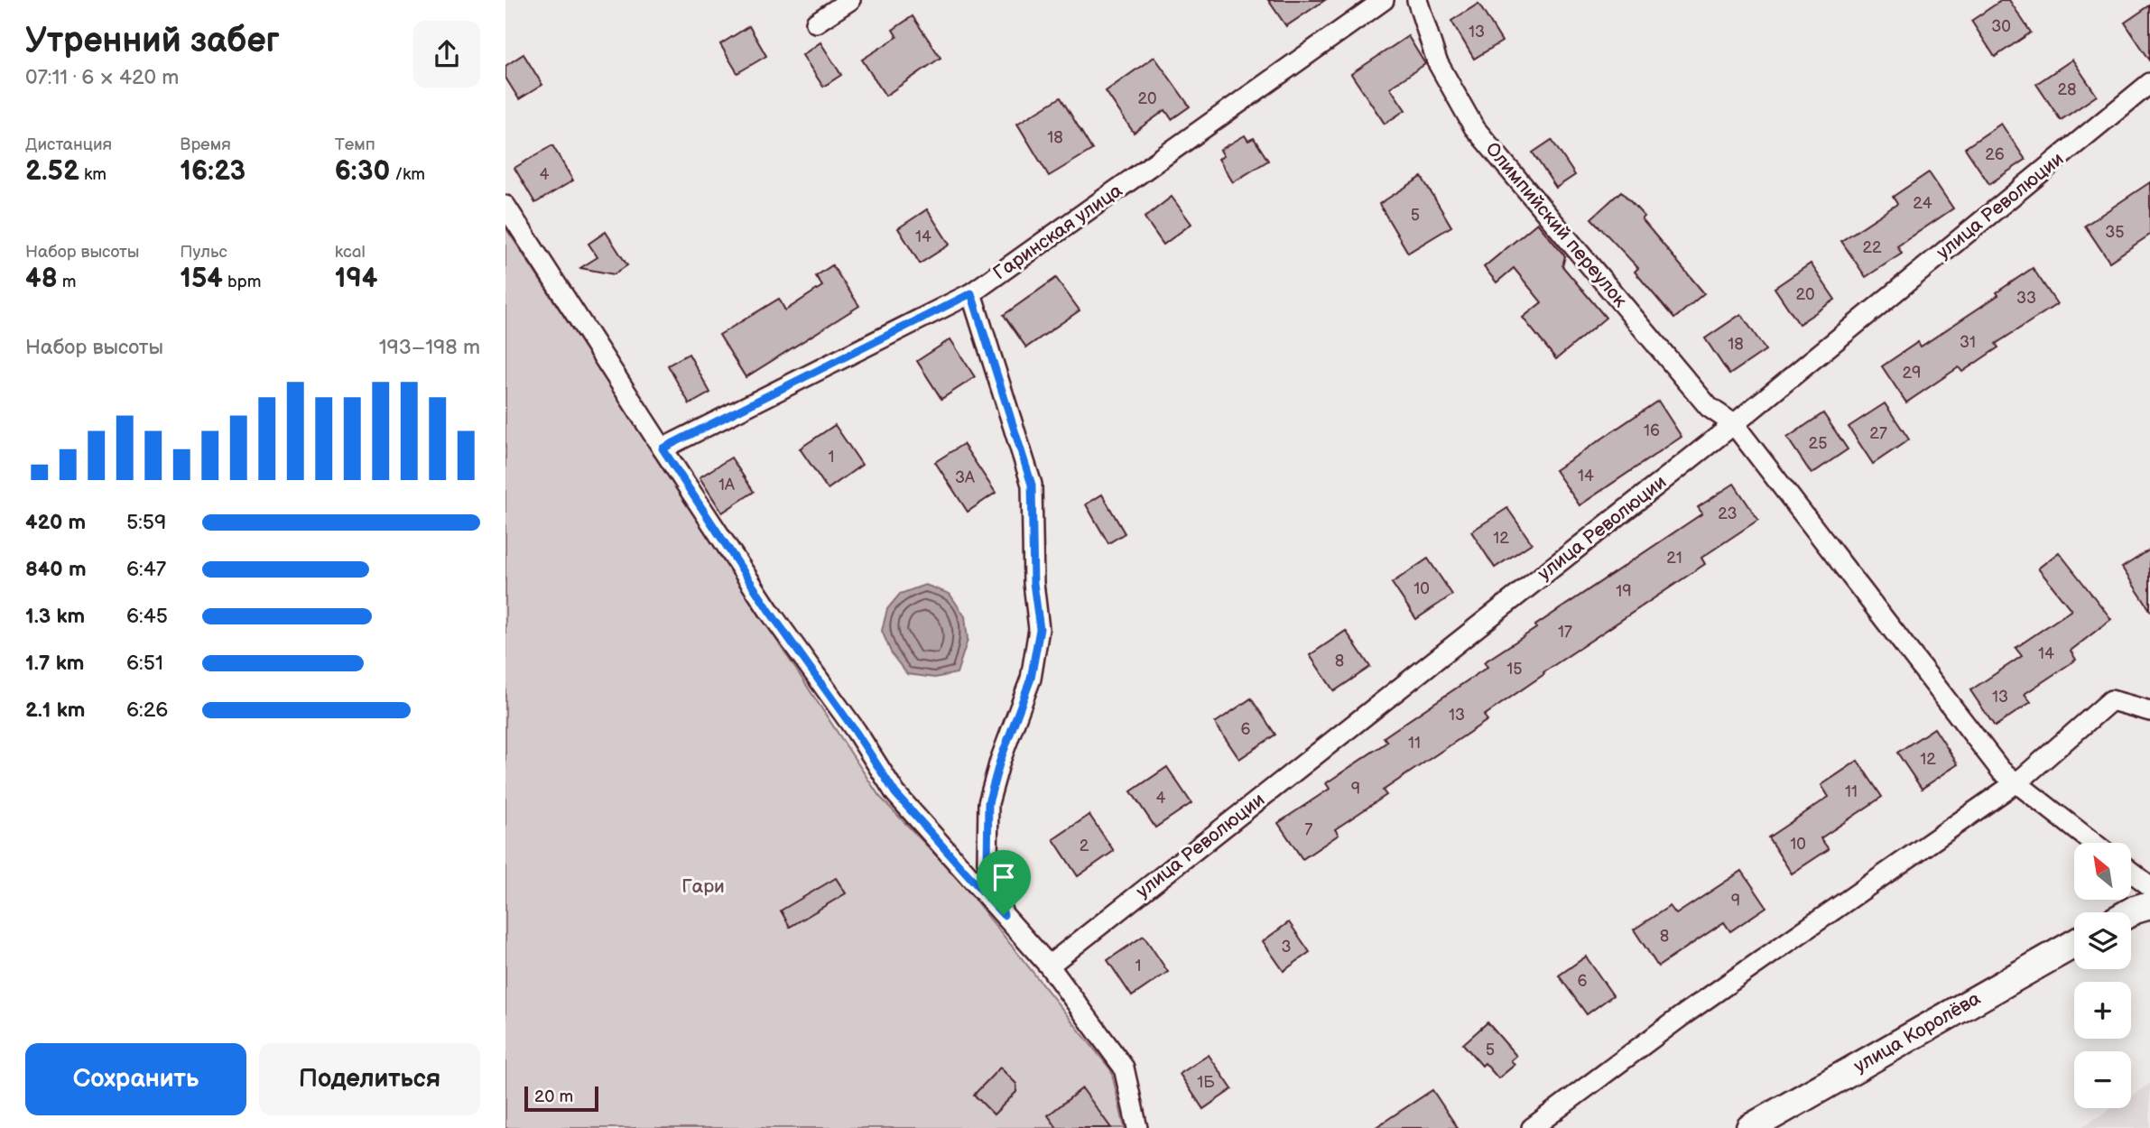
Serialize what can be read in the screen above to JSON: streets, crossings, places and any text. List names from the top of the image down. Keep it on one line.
{"streets":{"street":["улица Революции","Олимпийский переулок","Гаринская улица","улица Королёва"]},"crossings":[["улица Революции","Олимпийский переулок"]],"parks":["Гари"],"house_numbers":["30","13","28","20","18","26","4","24","5","35","14","22","20","33","31","18","29","16","27","25","1","14","3А","1А","23","12","21","10","19","17","14","8","15","13","13","6","11","12","9","11","4","7","10","2","9","8","3","1","6","5","1Б"],"scale_bar":"20 m","north":"top left","page":{"heading":["Утренний забег","07:11 · 6 × 420 m"],"stats":[["Дистанция","2.52 km"],["Время","16:23"],["Темп","6:30 /km"],["Набор высоты","48 m"],["Пульс","154 bpm"],["kcal","194"]],"chart":["Набор высоты","193–198 m"],"list":[{"name":"420 m","note":"5:59"},{"name":"840 m","note":"6:47"},{"name":"1.3 km","note":"6:45"},{"name":"1.7 km","note":"6:51"},{"name":"2.1 km","note":"6:26"}],"map_buttons":["+","−"],"buttons":["Сохранить","Поделиться"],"scale":"20 m"}}
